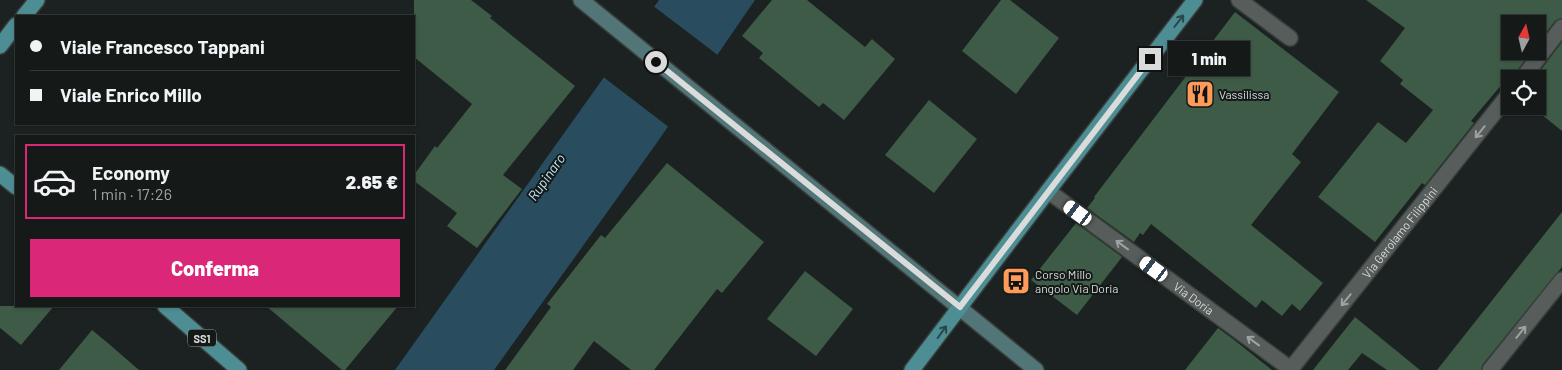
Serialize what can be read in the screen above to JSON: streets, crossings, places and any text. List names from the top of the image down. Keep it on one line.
{"streets":{"main road":["SS1"],"street":["Via Gerolamo Filippini","Via Doria"]},"crossings":[["Via Gerolamo Filippini","Via Doria"]],"one_way":["Via Gerolamo Filippini","Via Doria"],"water":["Rupinaro"],"places":{"restaurant":["Vassilissa"],"bus stop":["Corso Millo angolo Via Doria"]},"north":"top","page":{"banner":["Viale Francesco Tappani","Viale Enrico Millo"],"bubble":"1 min","list":[{"name":"Economy","note":"1 min · 17:26","value":"2.65 €"}],"buttons":"Conferma"}}
